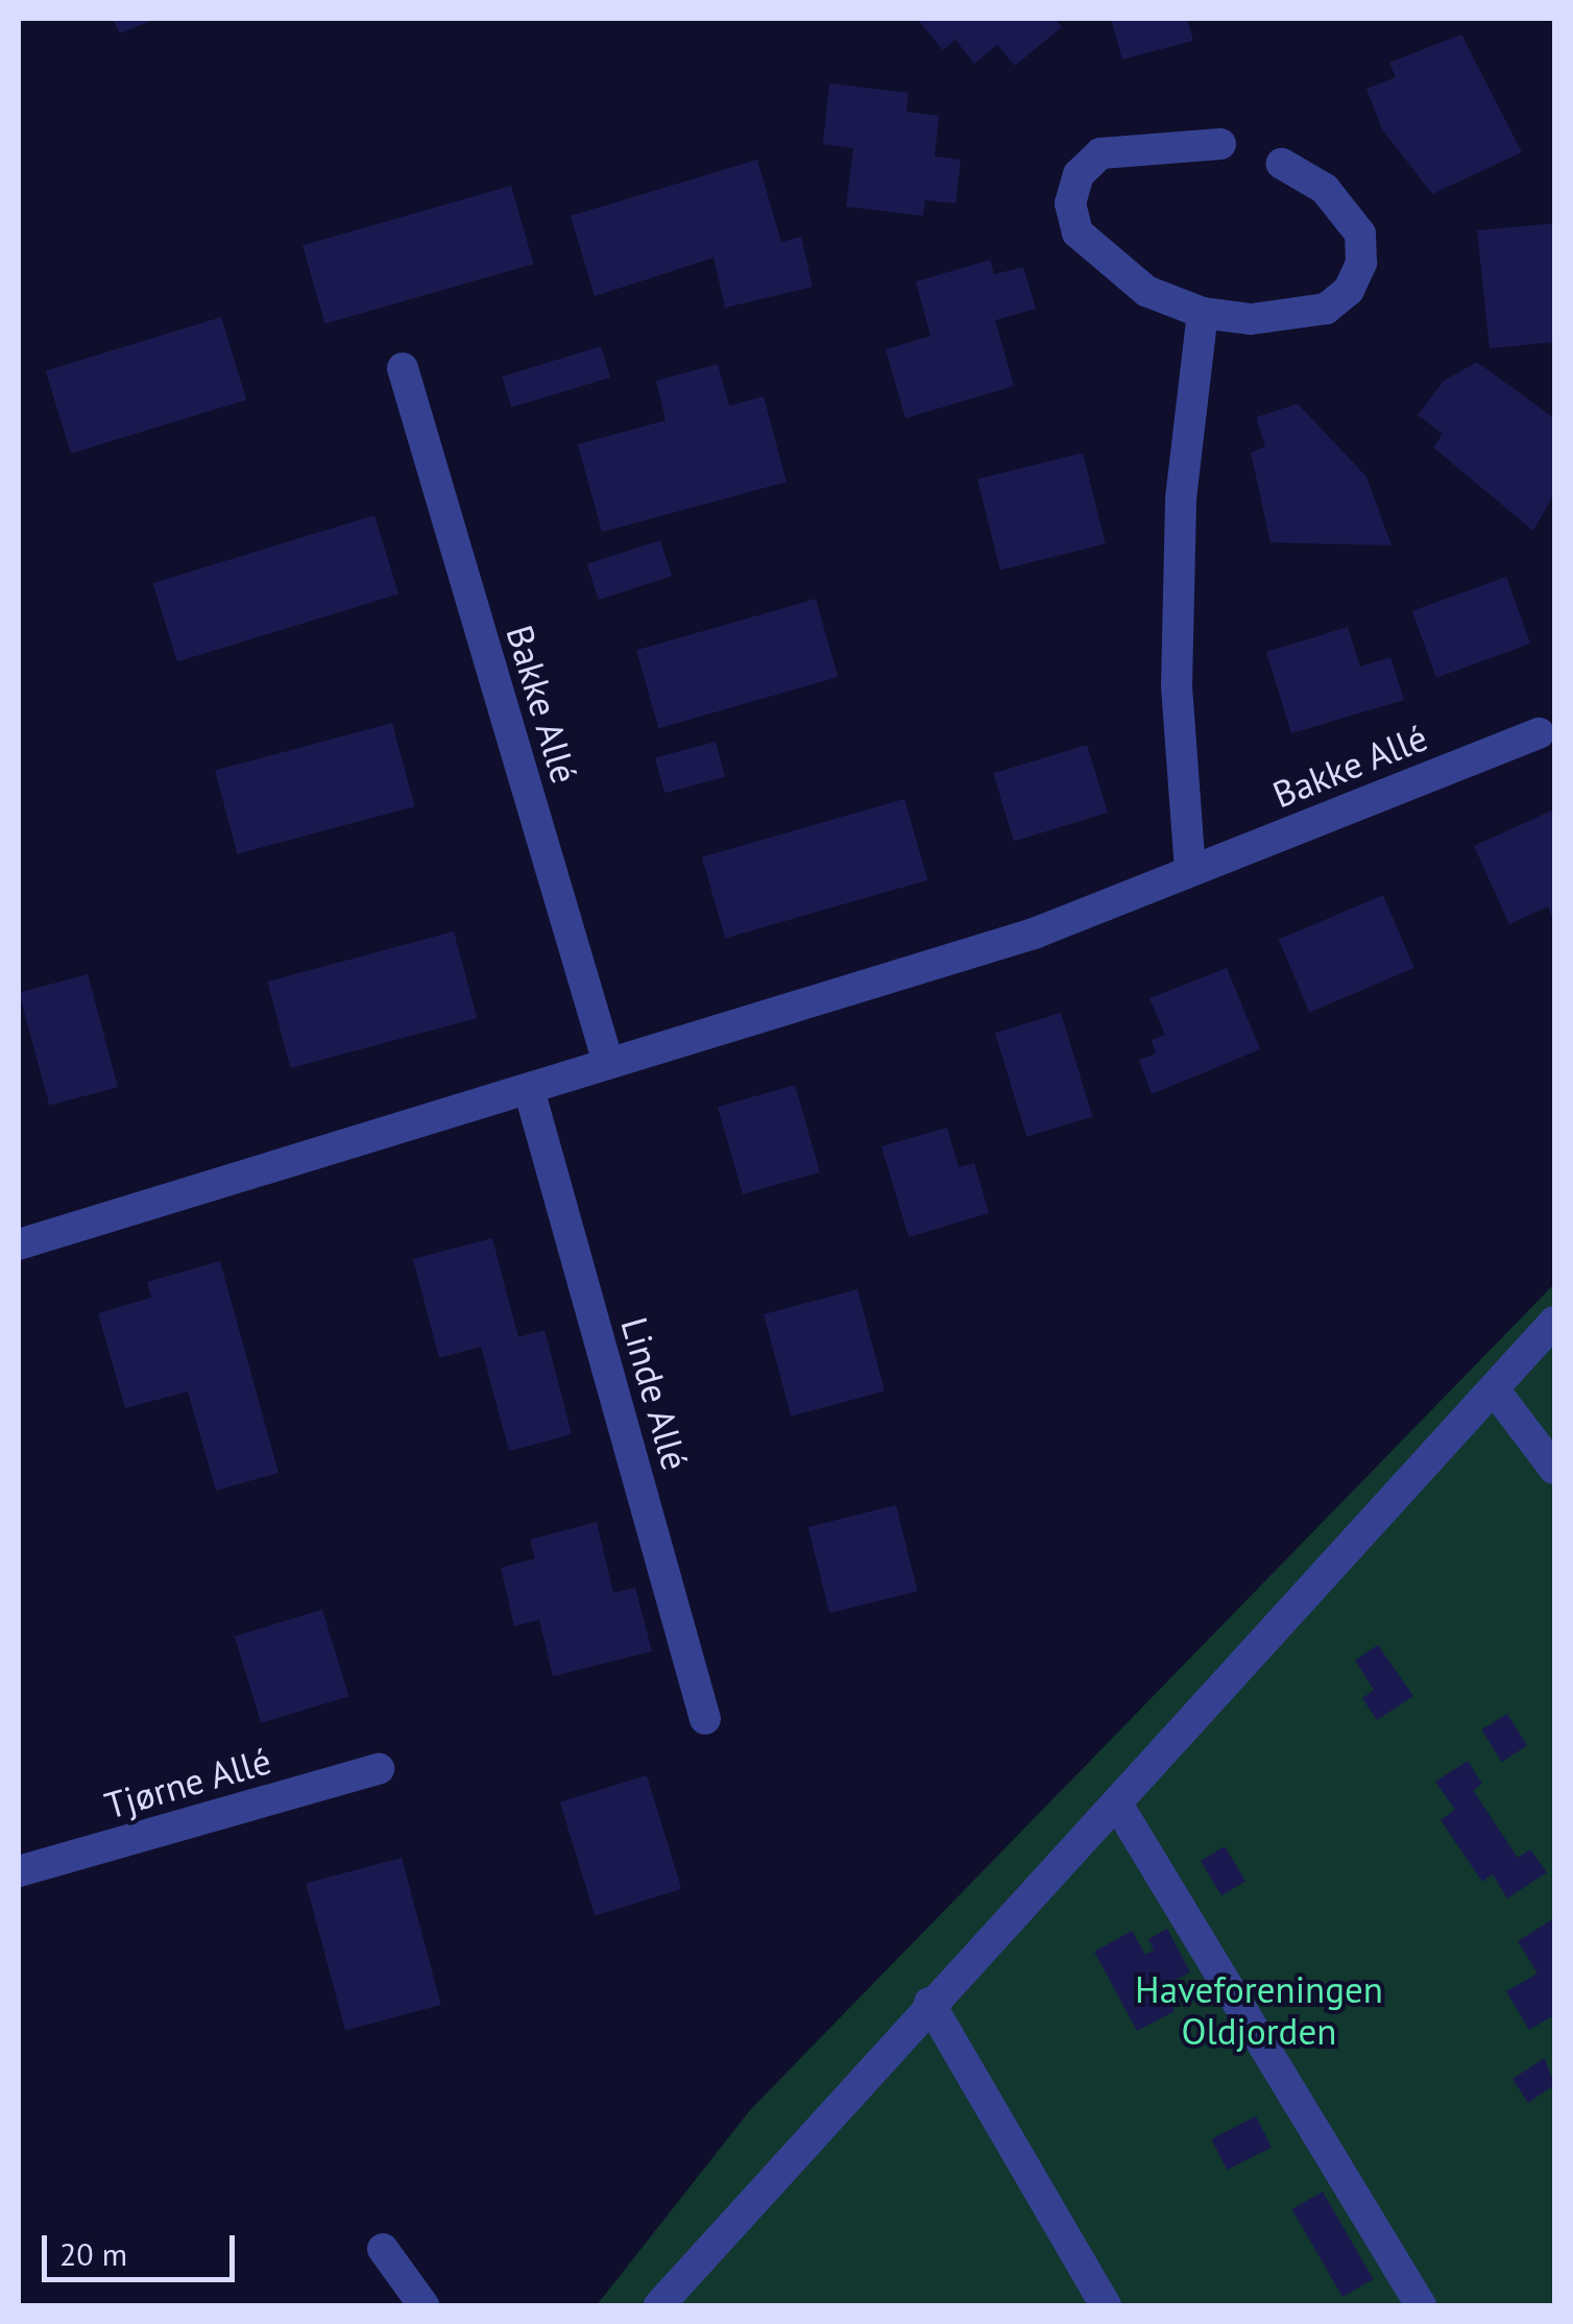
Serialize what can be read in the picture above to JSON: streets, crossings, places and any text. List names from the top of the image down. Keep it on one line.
{"streets":{"street":["Bakke Allé","Linde Allé","Tjørne Allé"]},"crossings":[["Bakke Allé","Linde Allé"]],"parks":["Haveforeningen Oldjorden"],"scale_bar":"20 m"}
